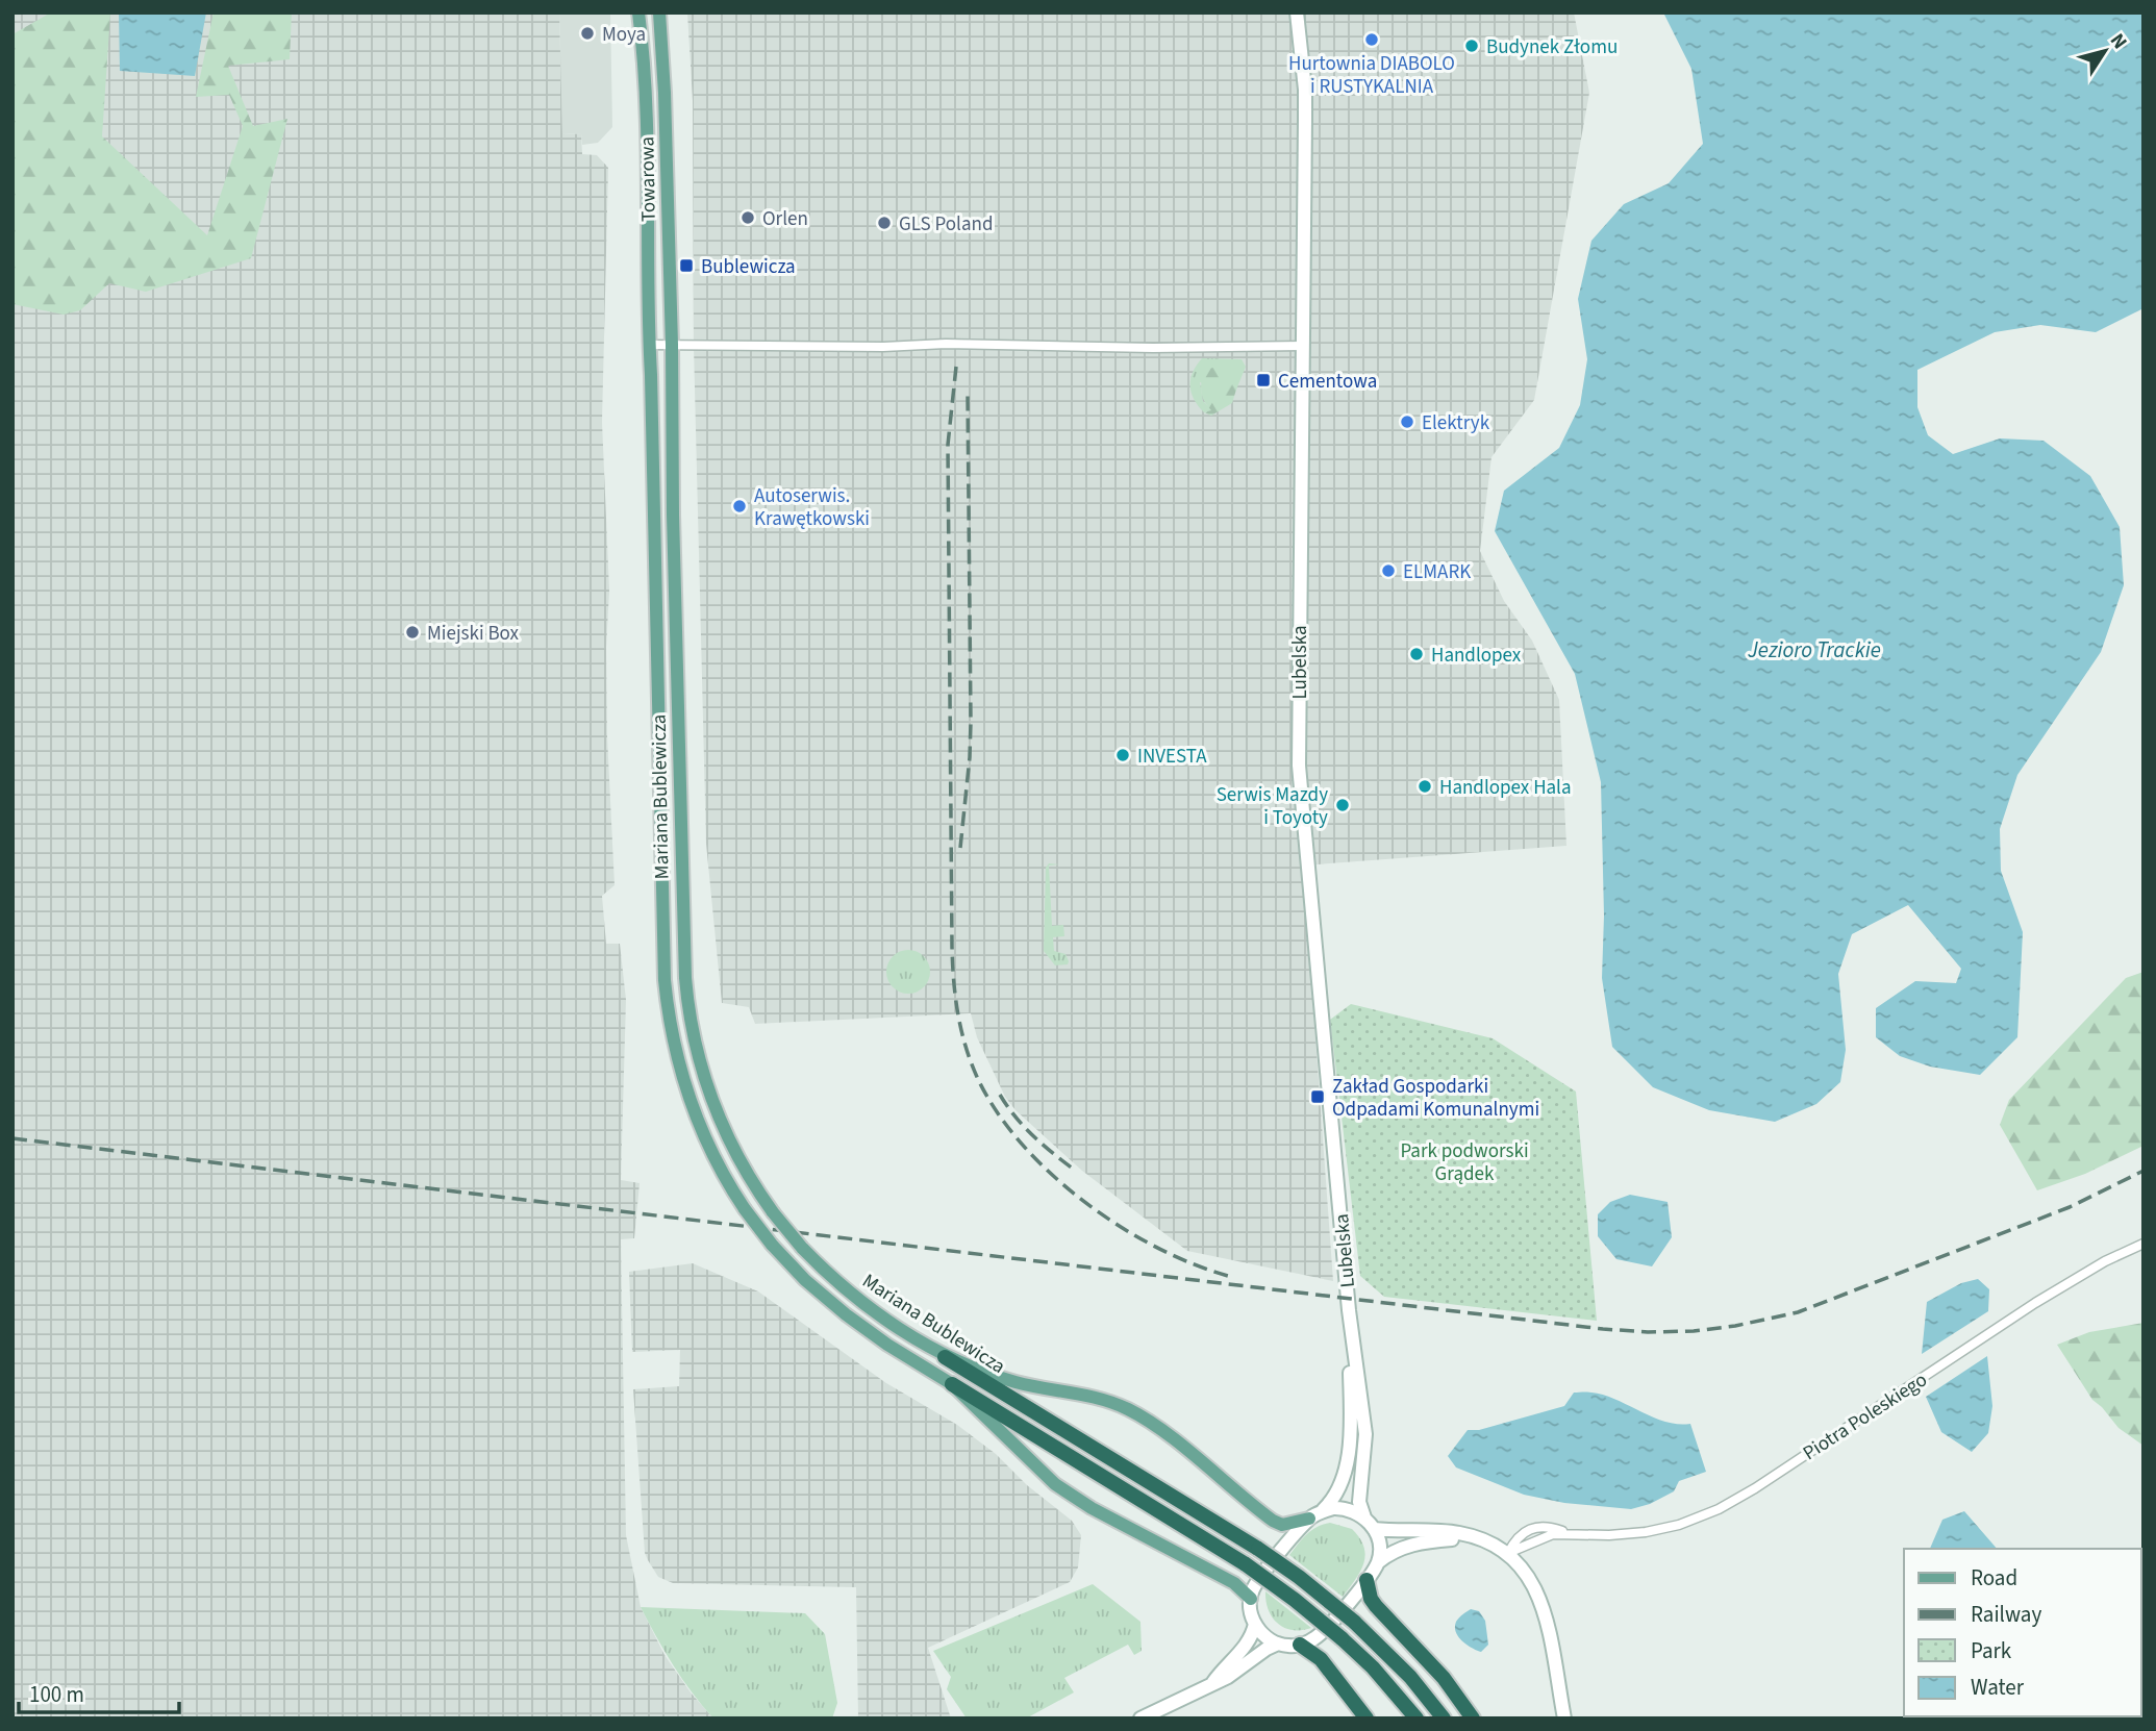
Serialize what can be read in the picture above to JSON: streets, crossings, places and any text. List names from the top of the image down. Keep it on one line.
{"streets":{"highway":["Mariana Bublewicza"],"main road":["Towarowa"],"street":["Lubelska","Piotra Poleskiego"]},"crossings":[["Towarowa","Mariana Bublewicza"]],"water":["Jezioro Trackie"],"parks":["Park podworski Grądek"],"places":{"other":["Moya","Hurtownia DIABOLO i RUSTYKALNIA","Budynek Złomu","Orlen","GLS Poland","Elektryk","Autoserwis. Krawętkowski","ELMARK","Miejski Box","Handlopex","INVESTA","Handlopex Hala","Serwis Mazdy i Toyoty"],"transit":["Bublewicza","Cementowa","Zakład Gospodarki Odpadami Komunalnymi"]},"legend":["Road","Railway","Park","Water"],"scale_bar":"100 m","north":"top right"}
